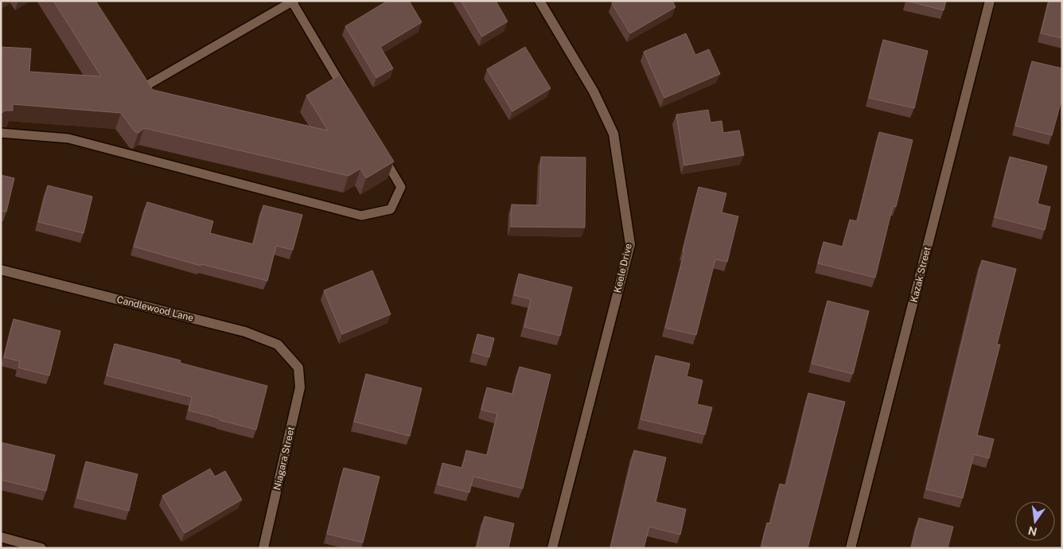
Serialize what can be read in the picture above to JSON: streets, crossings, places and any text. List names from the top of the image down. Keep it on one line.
{"streets":{"street":["Keele Drive","Kazak Street","Candlewood Lane","Niagara Street"]},"crossings":[["Candlewood Lane","Niagara Street"]],"north":"bottom"}
